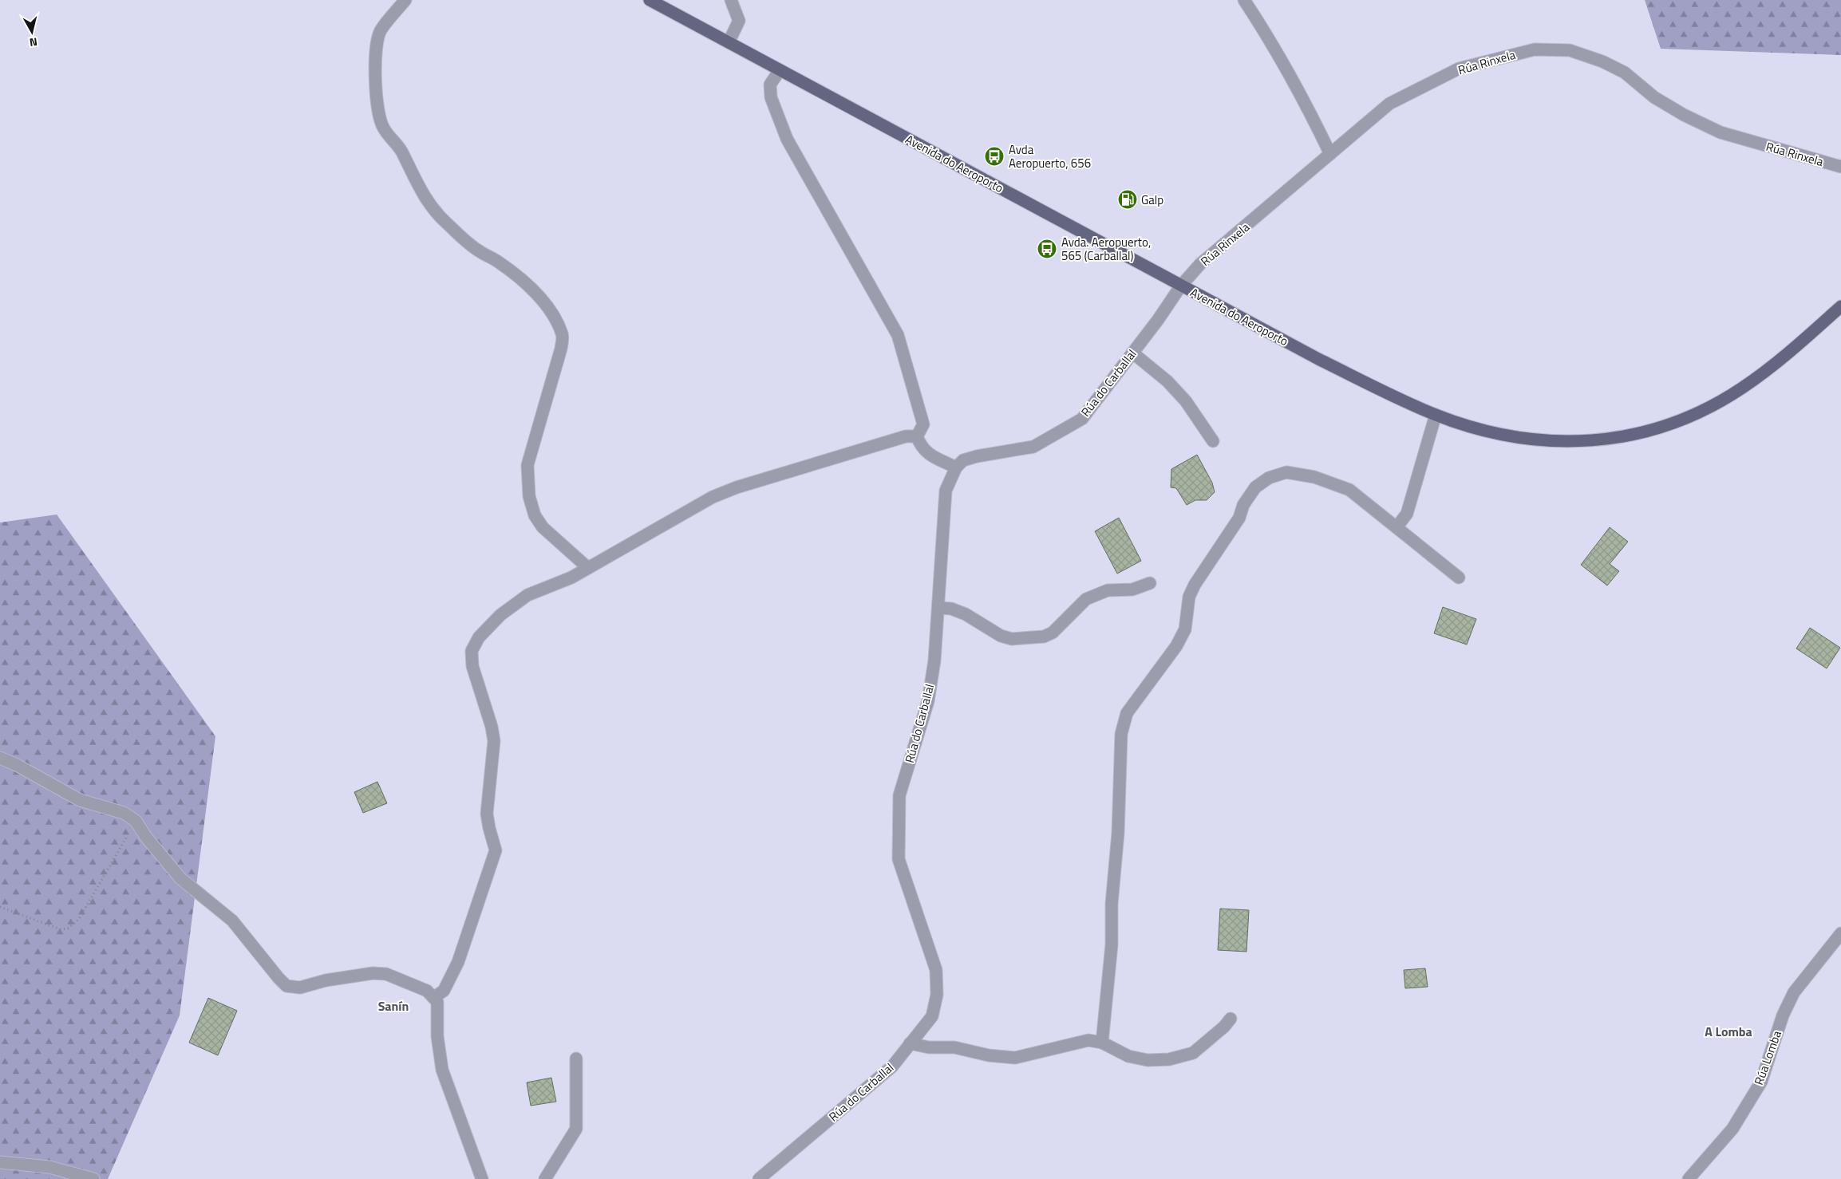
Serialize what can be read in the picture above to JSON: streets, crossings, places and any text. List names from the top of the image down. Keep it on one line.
{"streets":{"main road":["Avenida do Aeroporto"],"street":["Rúa Rinxela","Rúa do Carballal","Rúa Lomba"]},"crossings":[["Rúa Rinxela","Avenida do Aeroporto"],["Rúa Rinxela","Rúa do Carballal"],["Avenida do Aeroporto","Rúa do Carballal"]],"districts":["Sanín","A Lomba"],"places":{"bus stop":["Avda Aeropuerto, 656","Avda. Aeropuerto, 565 (Carballal)"],"fuel station":["Galp"]},"north":"bottom"}
